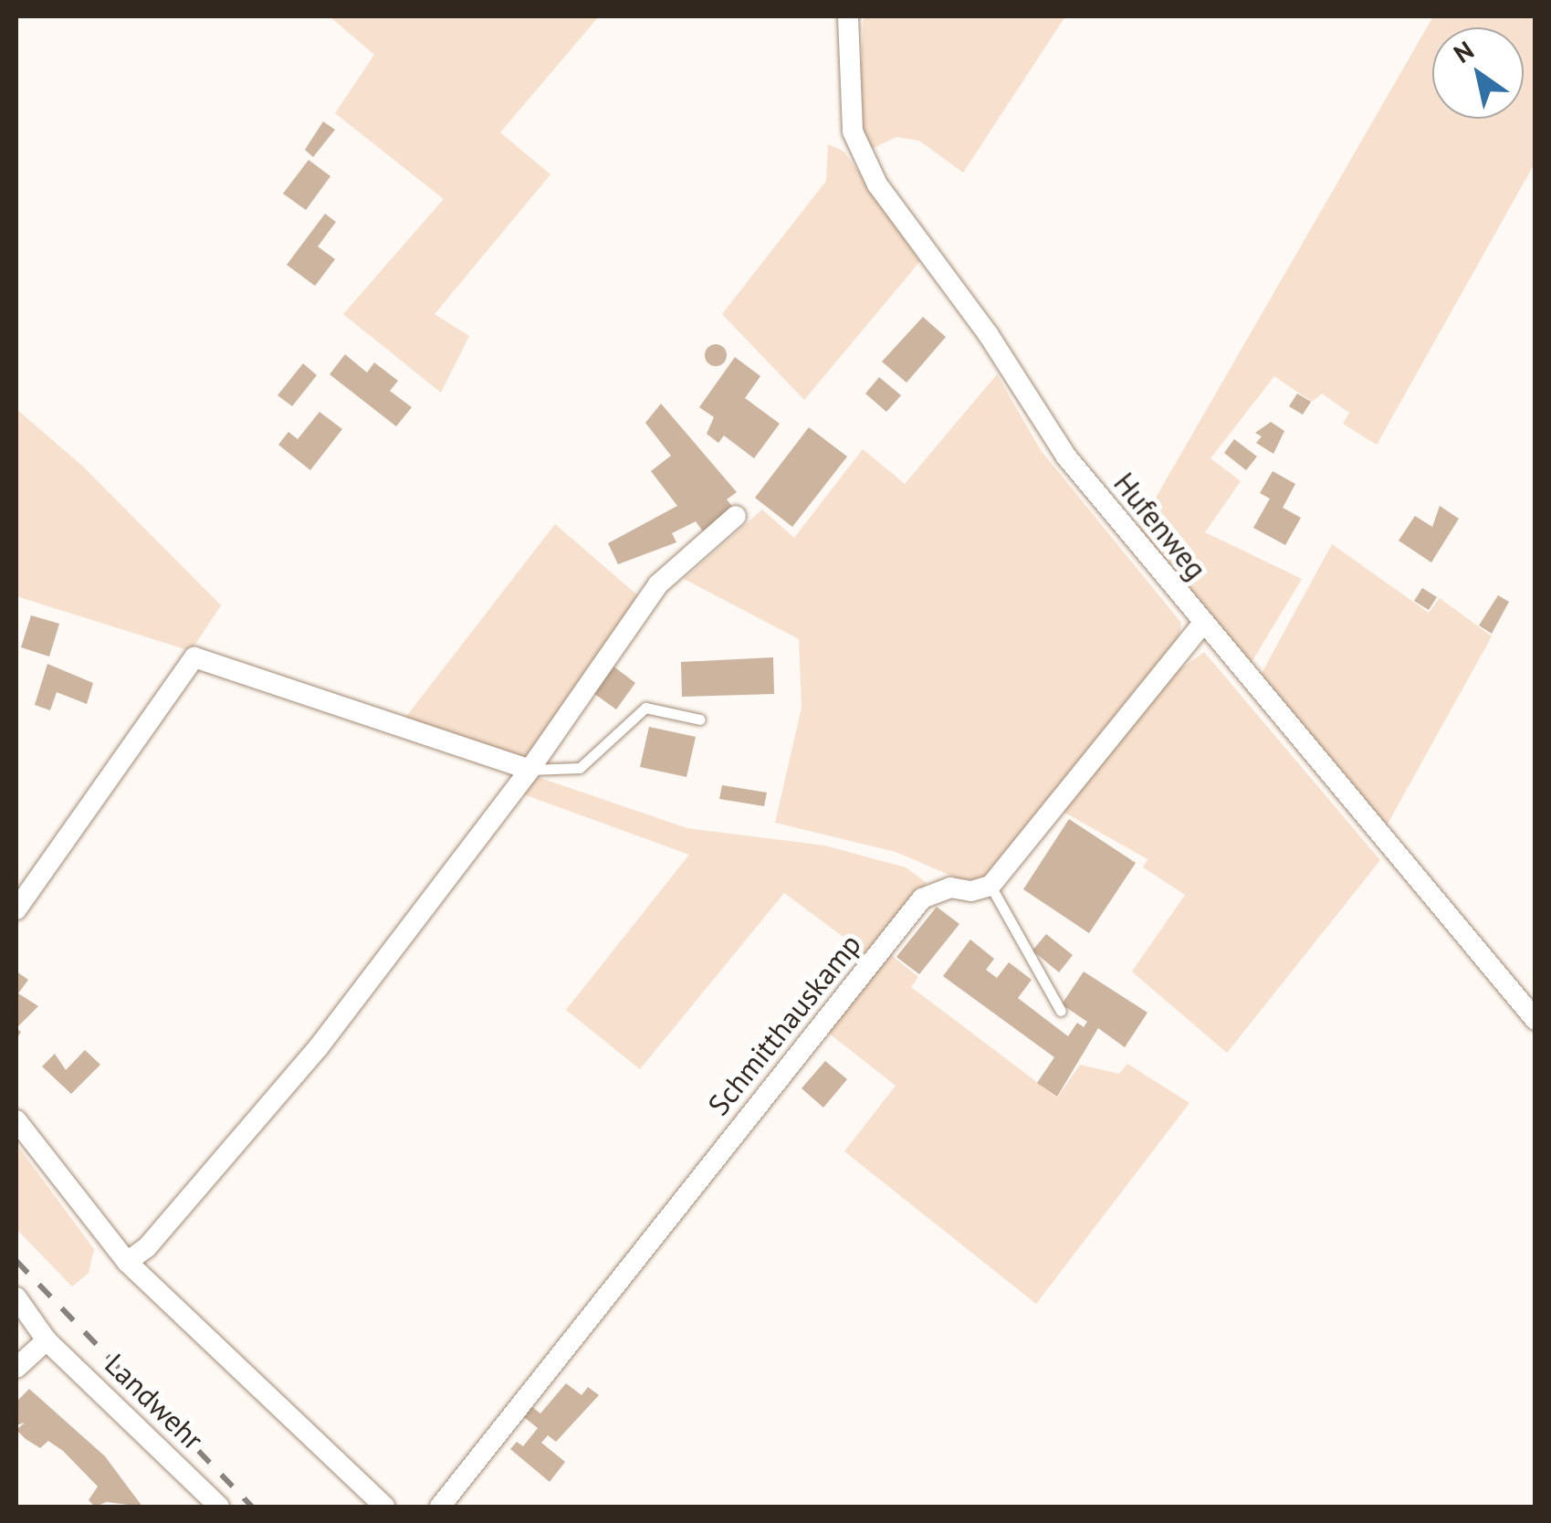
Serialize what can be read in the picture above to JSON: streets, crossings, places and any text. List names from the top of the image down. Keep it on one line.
{"streets":{"street":["Hufenweg","Schmitthauskamp","Landwehr"]},"north":"top left"}
